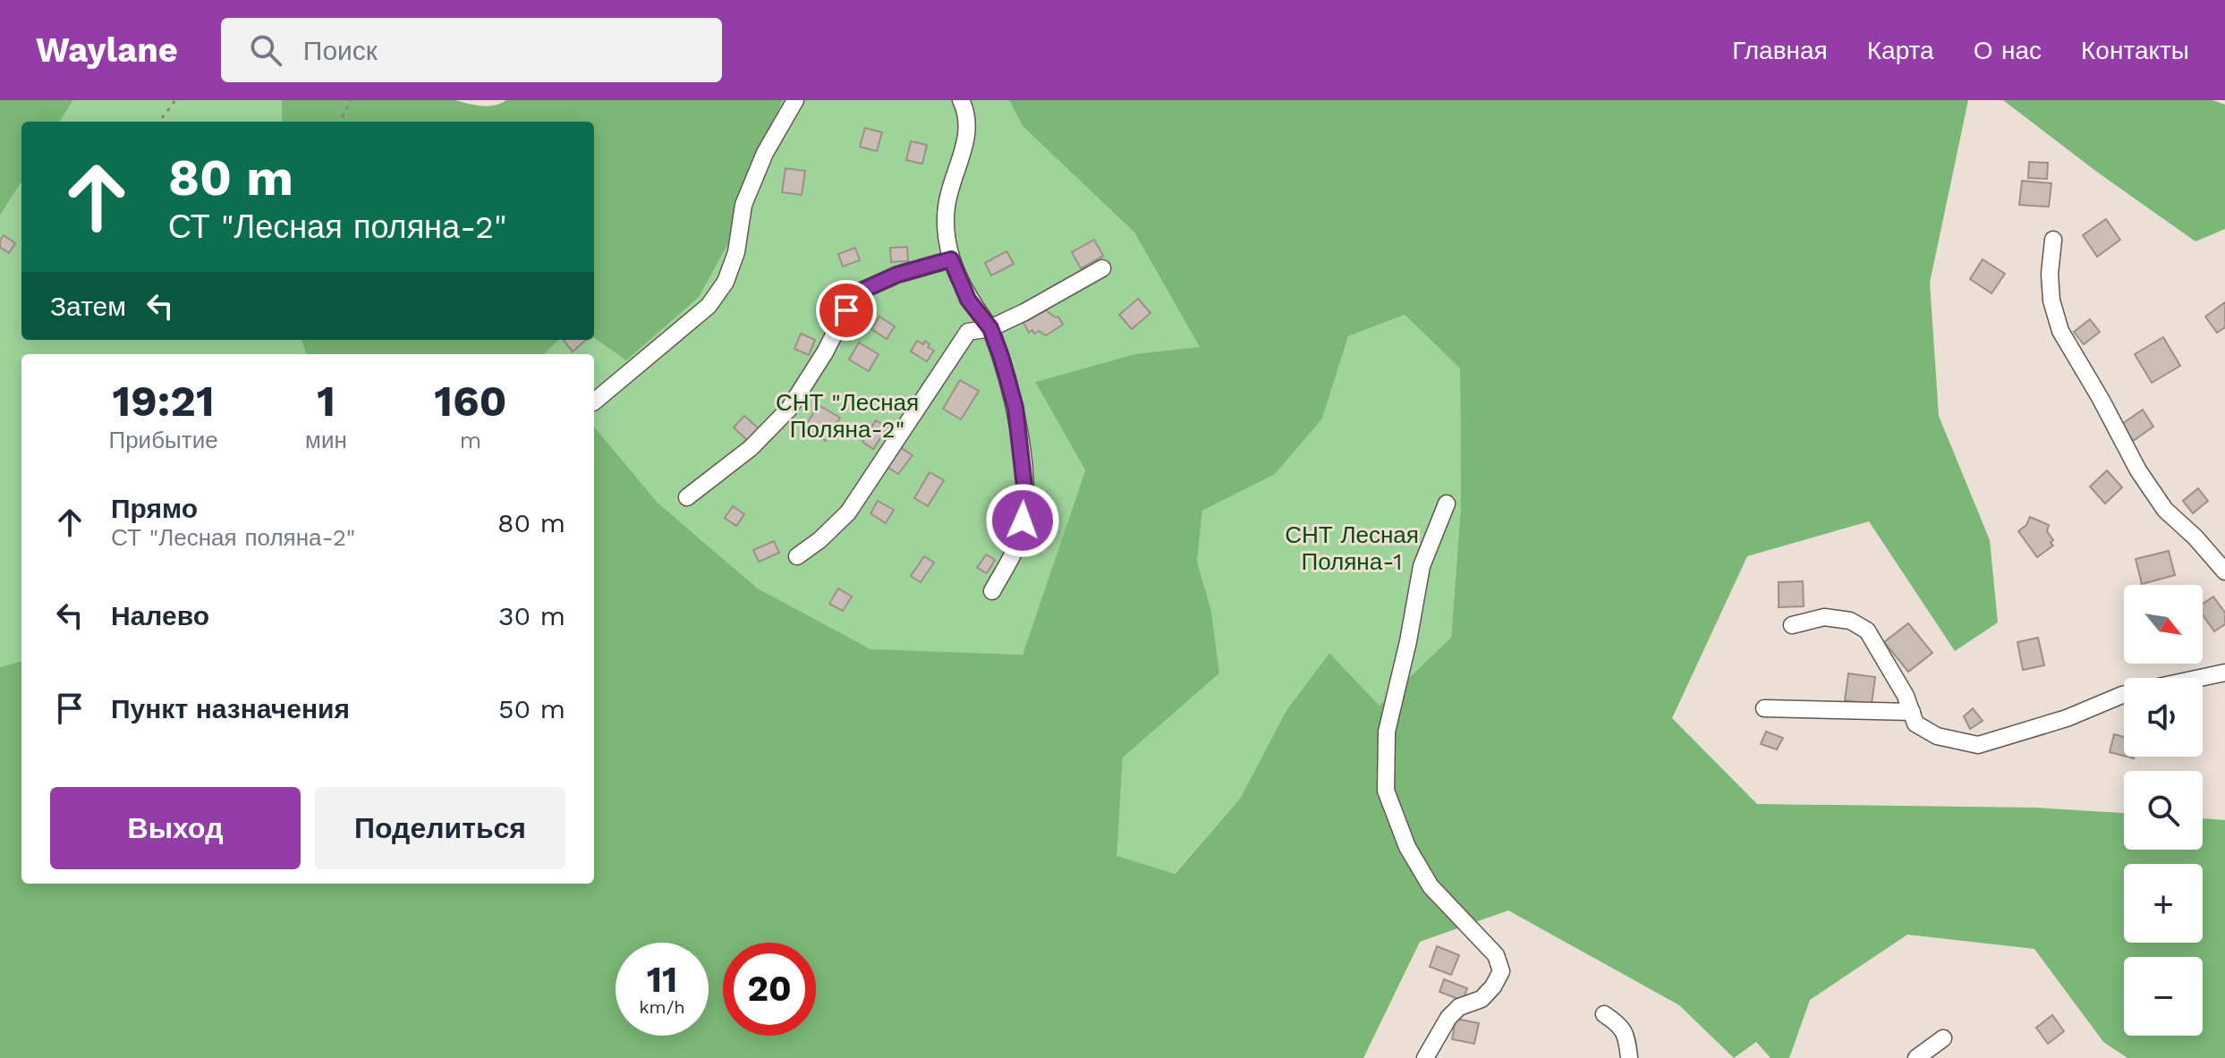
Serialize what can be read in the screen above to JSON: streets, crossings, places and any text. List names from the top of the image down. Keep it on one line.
{"parks":["СНТ \"Лесная Поляна-2\"","СНТ Лесная Поляна-1"],"north":"bottom right","page":{"header":"Waylane","search":"Поиск","nav":["Главная","Карта","О нас","Контакты"],"turn":["80 m","СТ \"Лесная поляна-2\""],"then":"Затем","eta":["19:21","Прибытие","1","мин","160","m"],"list":[{"name":"Прямо","note":"СТ \"Лесная поляна-2\"","value":"80 m"},{"name":"Налево","value":"30 m"},{"name":"Пункт назначения","value":"50 m"}],"map_buttons":["+","−"],"buttons":["Выход","Поделиться"],"speed":"11 km/h","limit":"20"}}
